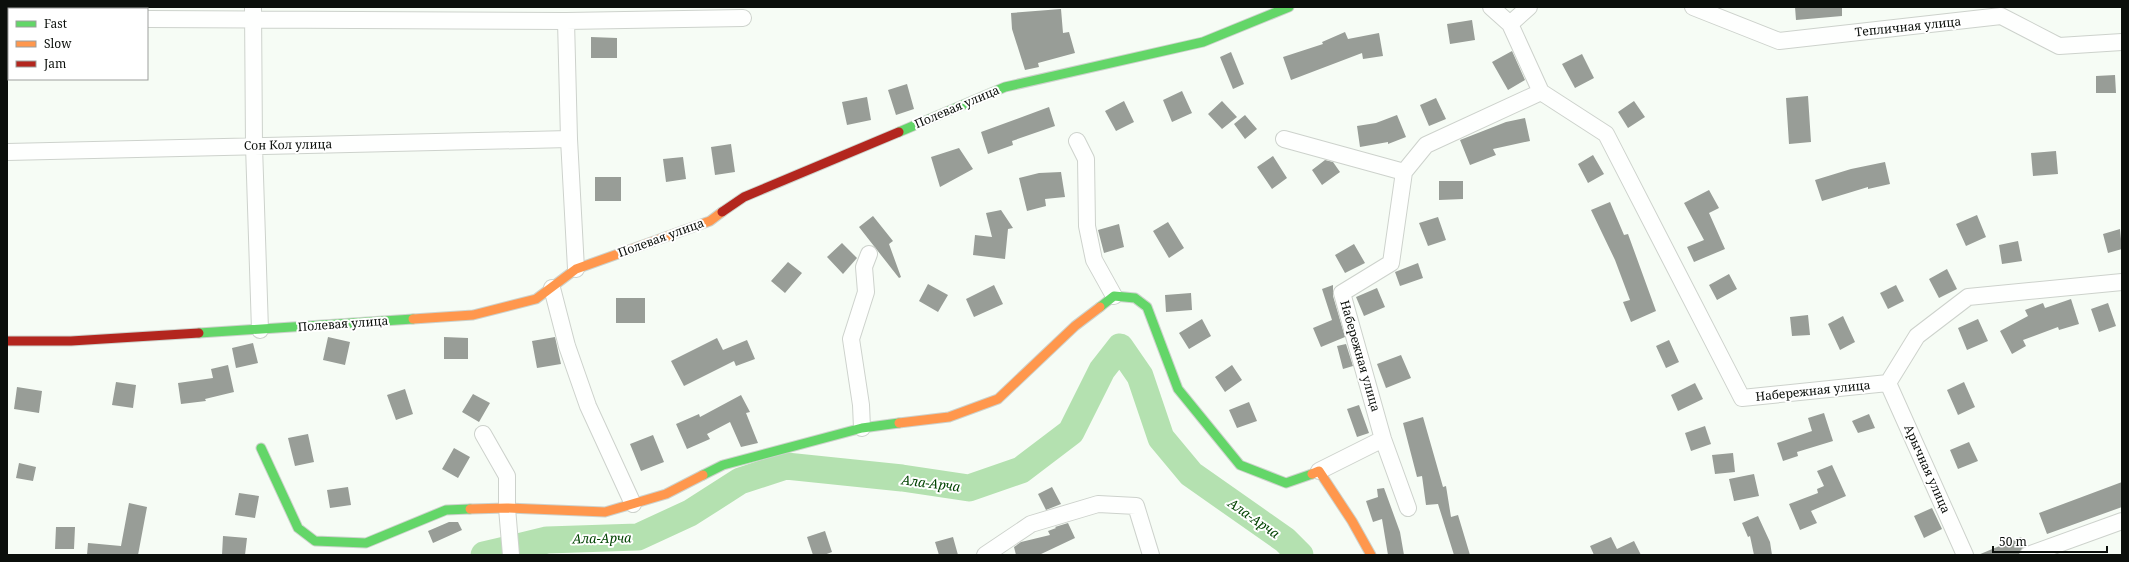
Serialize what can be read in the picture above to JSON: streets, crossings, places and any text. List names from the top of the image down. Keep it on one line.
{"streets":{"street":["Тепличная улица","Полевая улица","Сон Кол улица","Набережная улица","Арычная улица"]},"crossings":[["Набережная улица","Арычная улица"]],"water":["Ала-Арча"],"legend":["Fast","Slow","Jam"],"scale_bar":"50 m"}
